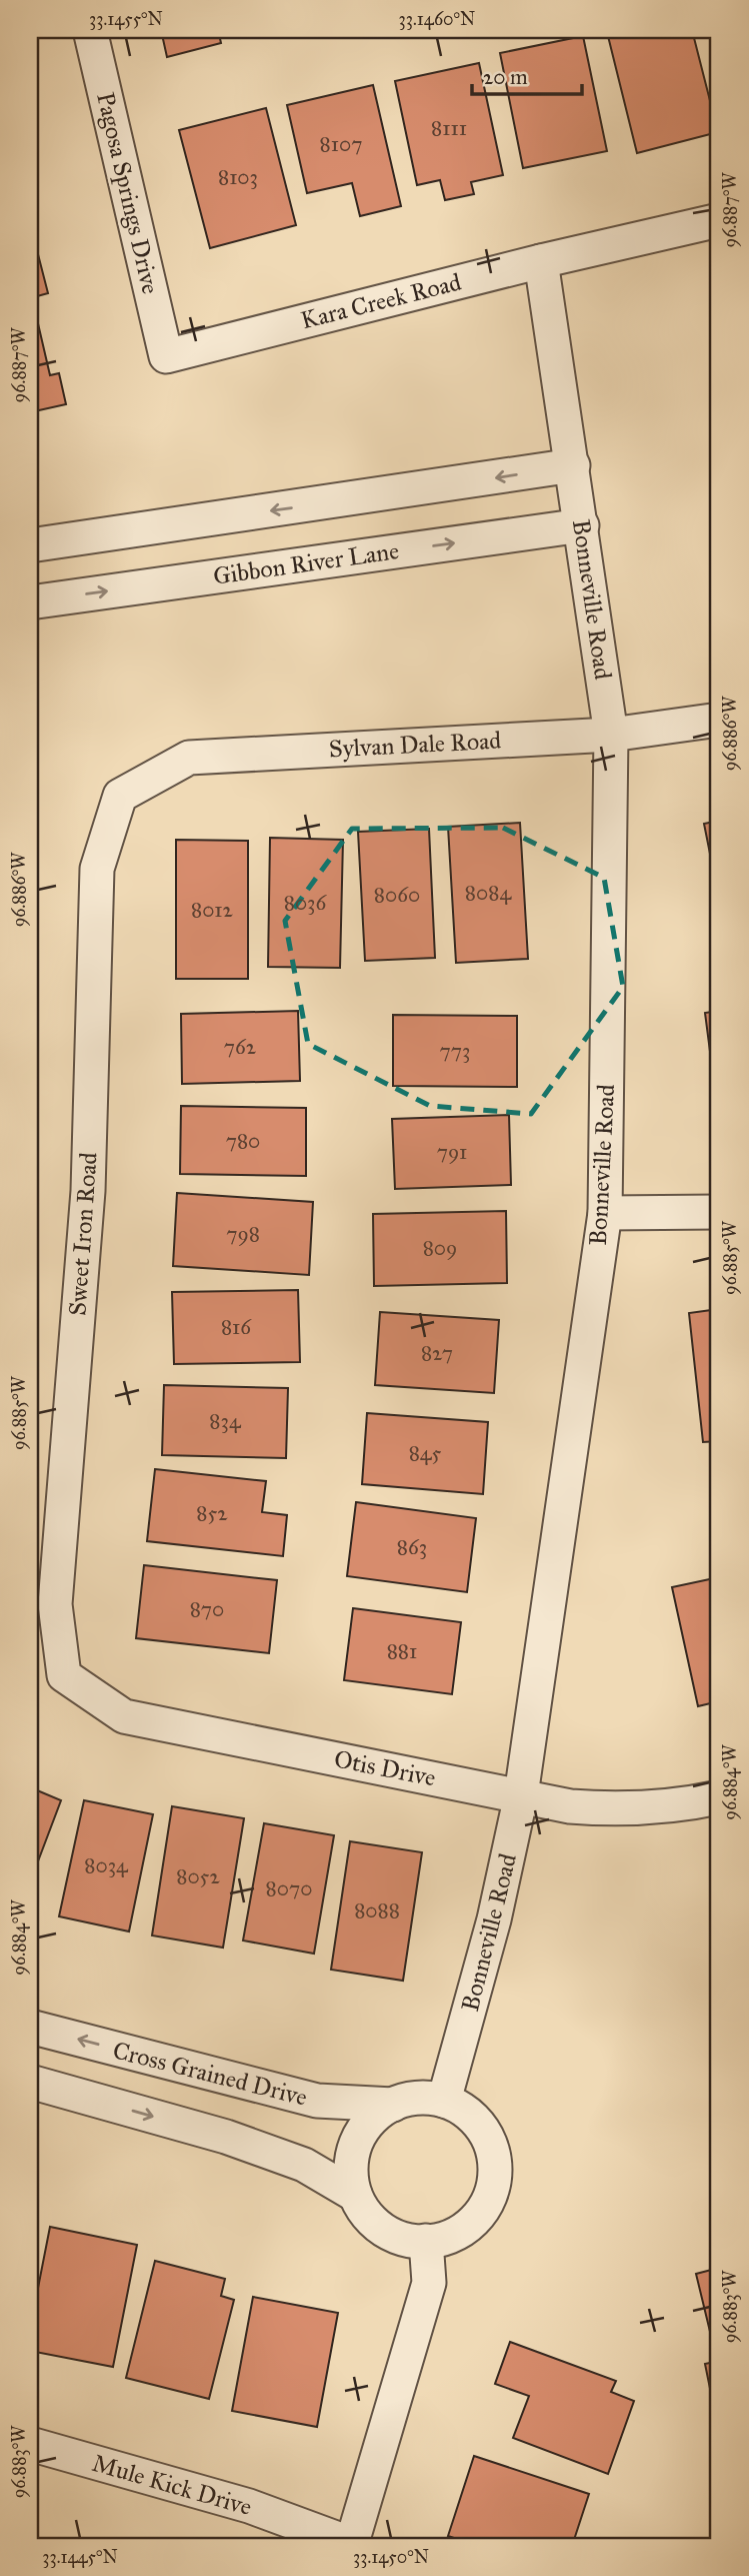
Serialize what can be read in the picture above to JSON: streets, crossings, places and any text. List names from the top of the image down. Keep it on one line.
{"streets":{"street":["Pagosa Springs Drive","Kara Creek Road","Gibbon River Lane","Bonneville Road","Sylvan Dale Road","Sweet Iron Road","Otis Drive","Cross Grained Drive","Mule Kick Drive"]},"crossings":[["Pagosa Springs Drive","Kara Creek Road"],["Kara Creek Road","Bonneville Road"],["Gibbon River Lane","Bonneville Road"],["Bonneville Road","Sylvan Dale Road"],["Bonneville Road","Otis Drive"],["Bonneville Road","Cross Grained Drive"],["Sylvan Dale Road","Sweet Iron Road"],["Sweet Iron Road","Otis Drive"]],"house_numbers":["8111","8107","8103","8084","8060","8036","8012","762","773","780","791","798","809","816","827","834","845","852","863","870","881","8034","8052","8070","8088"],"scale_bar":"20 m","coordinates":["33.1455°N","33.1460°N","96.887°W","96.886°W","96.885°W","96.884°W","96.883°W","33.1445°N","33.1450°N"]}
